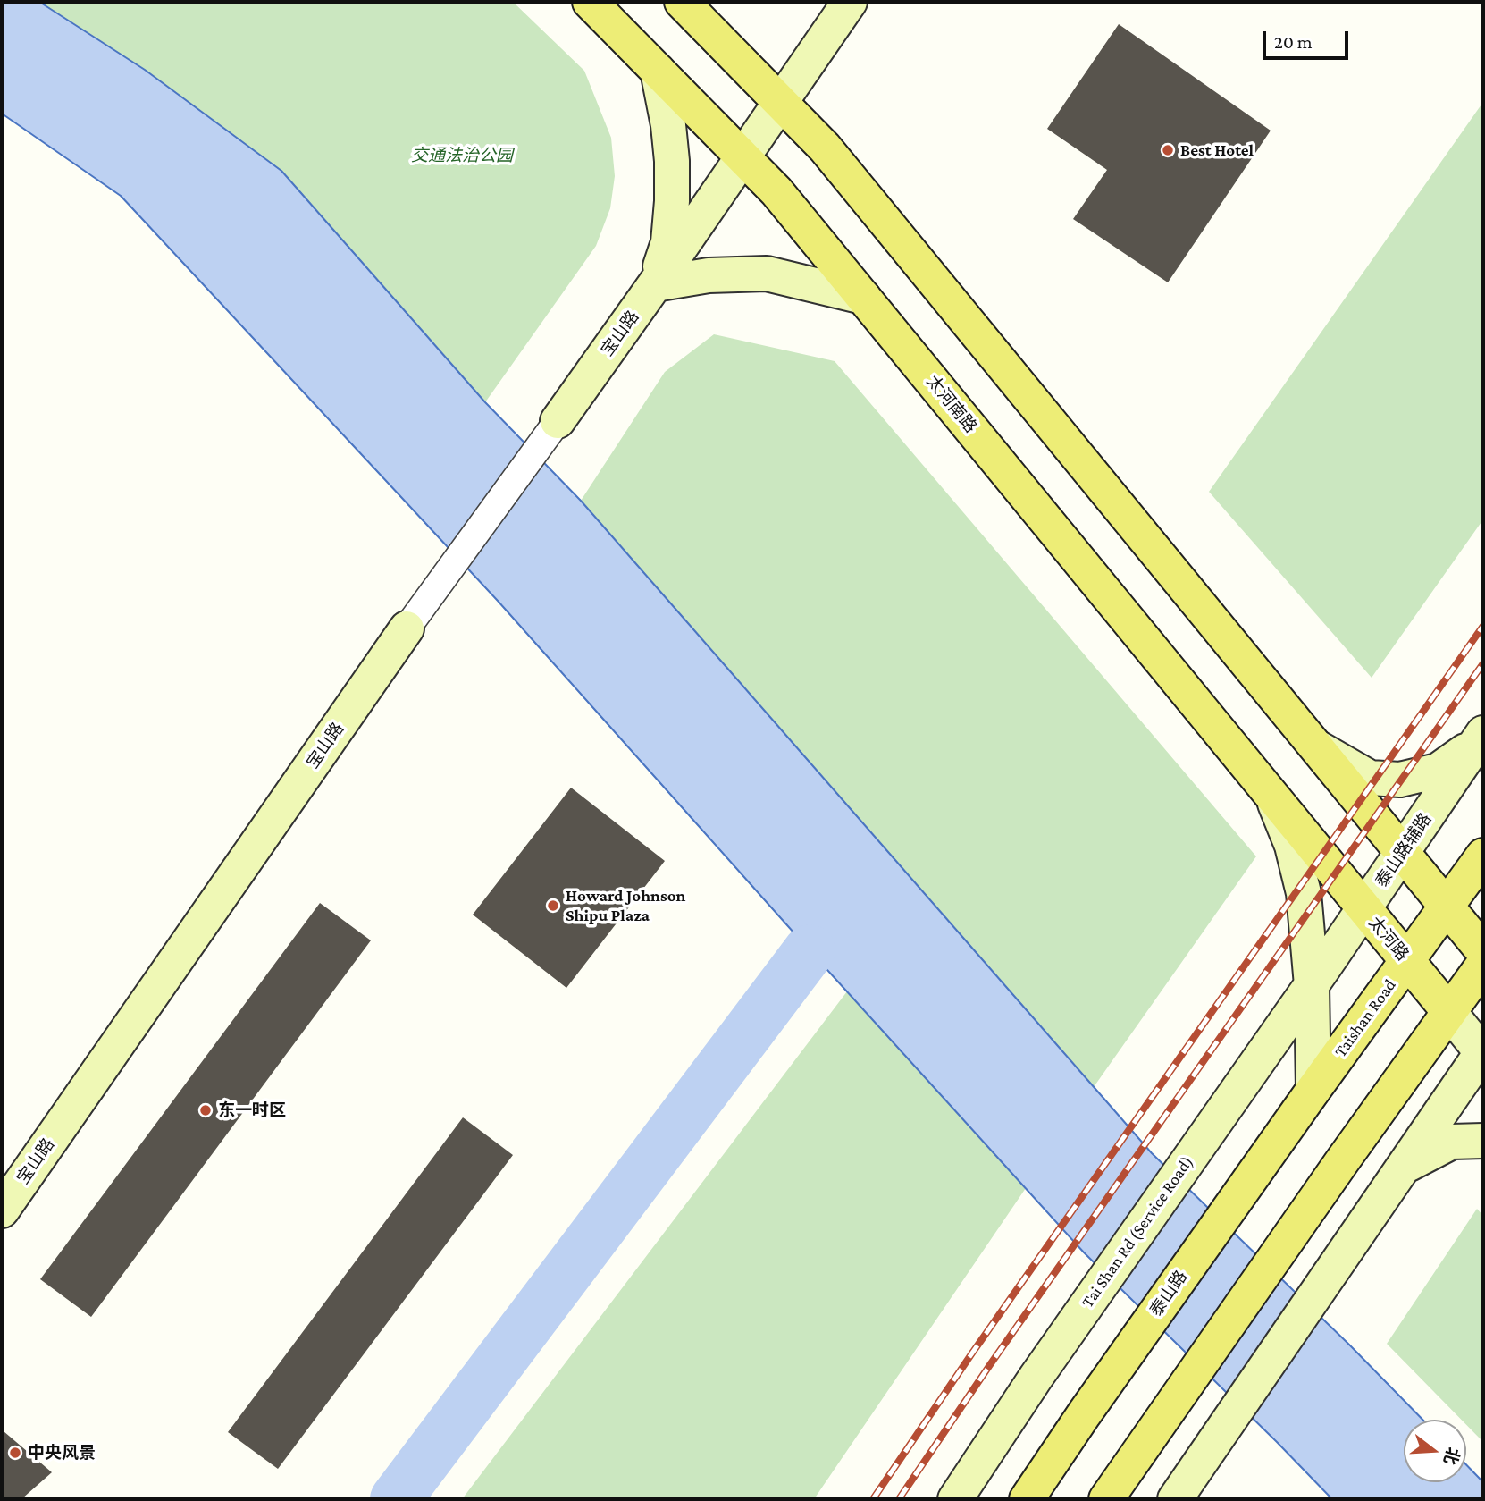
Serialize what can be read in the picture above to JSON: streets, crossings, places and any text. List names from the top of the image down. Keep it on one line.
{"streets":{"main road":["太河南路","太河路","Taishan Road","泰山路"],"street":["宝山路","泰山路辅路","Tai Shan Rd (Service Road)"]},"crossings":[["宝山路","太河南路"],["太河南路","太河路"],["泰山路辅路","太河路"],["泰山路辅路","Tai Shan Rd (Service Road)"],["太河路","Taishan Road"],["Taishan Road","泰山路"]],"parks":["交通法治公园"],"places":["Best Hotel","Howard Johnson Shipu Plaza","东一时区","中央风景"],"scale_bar":"20 m","north":"right"}
